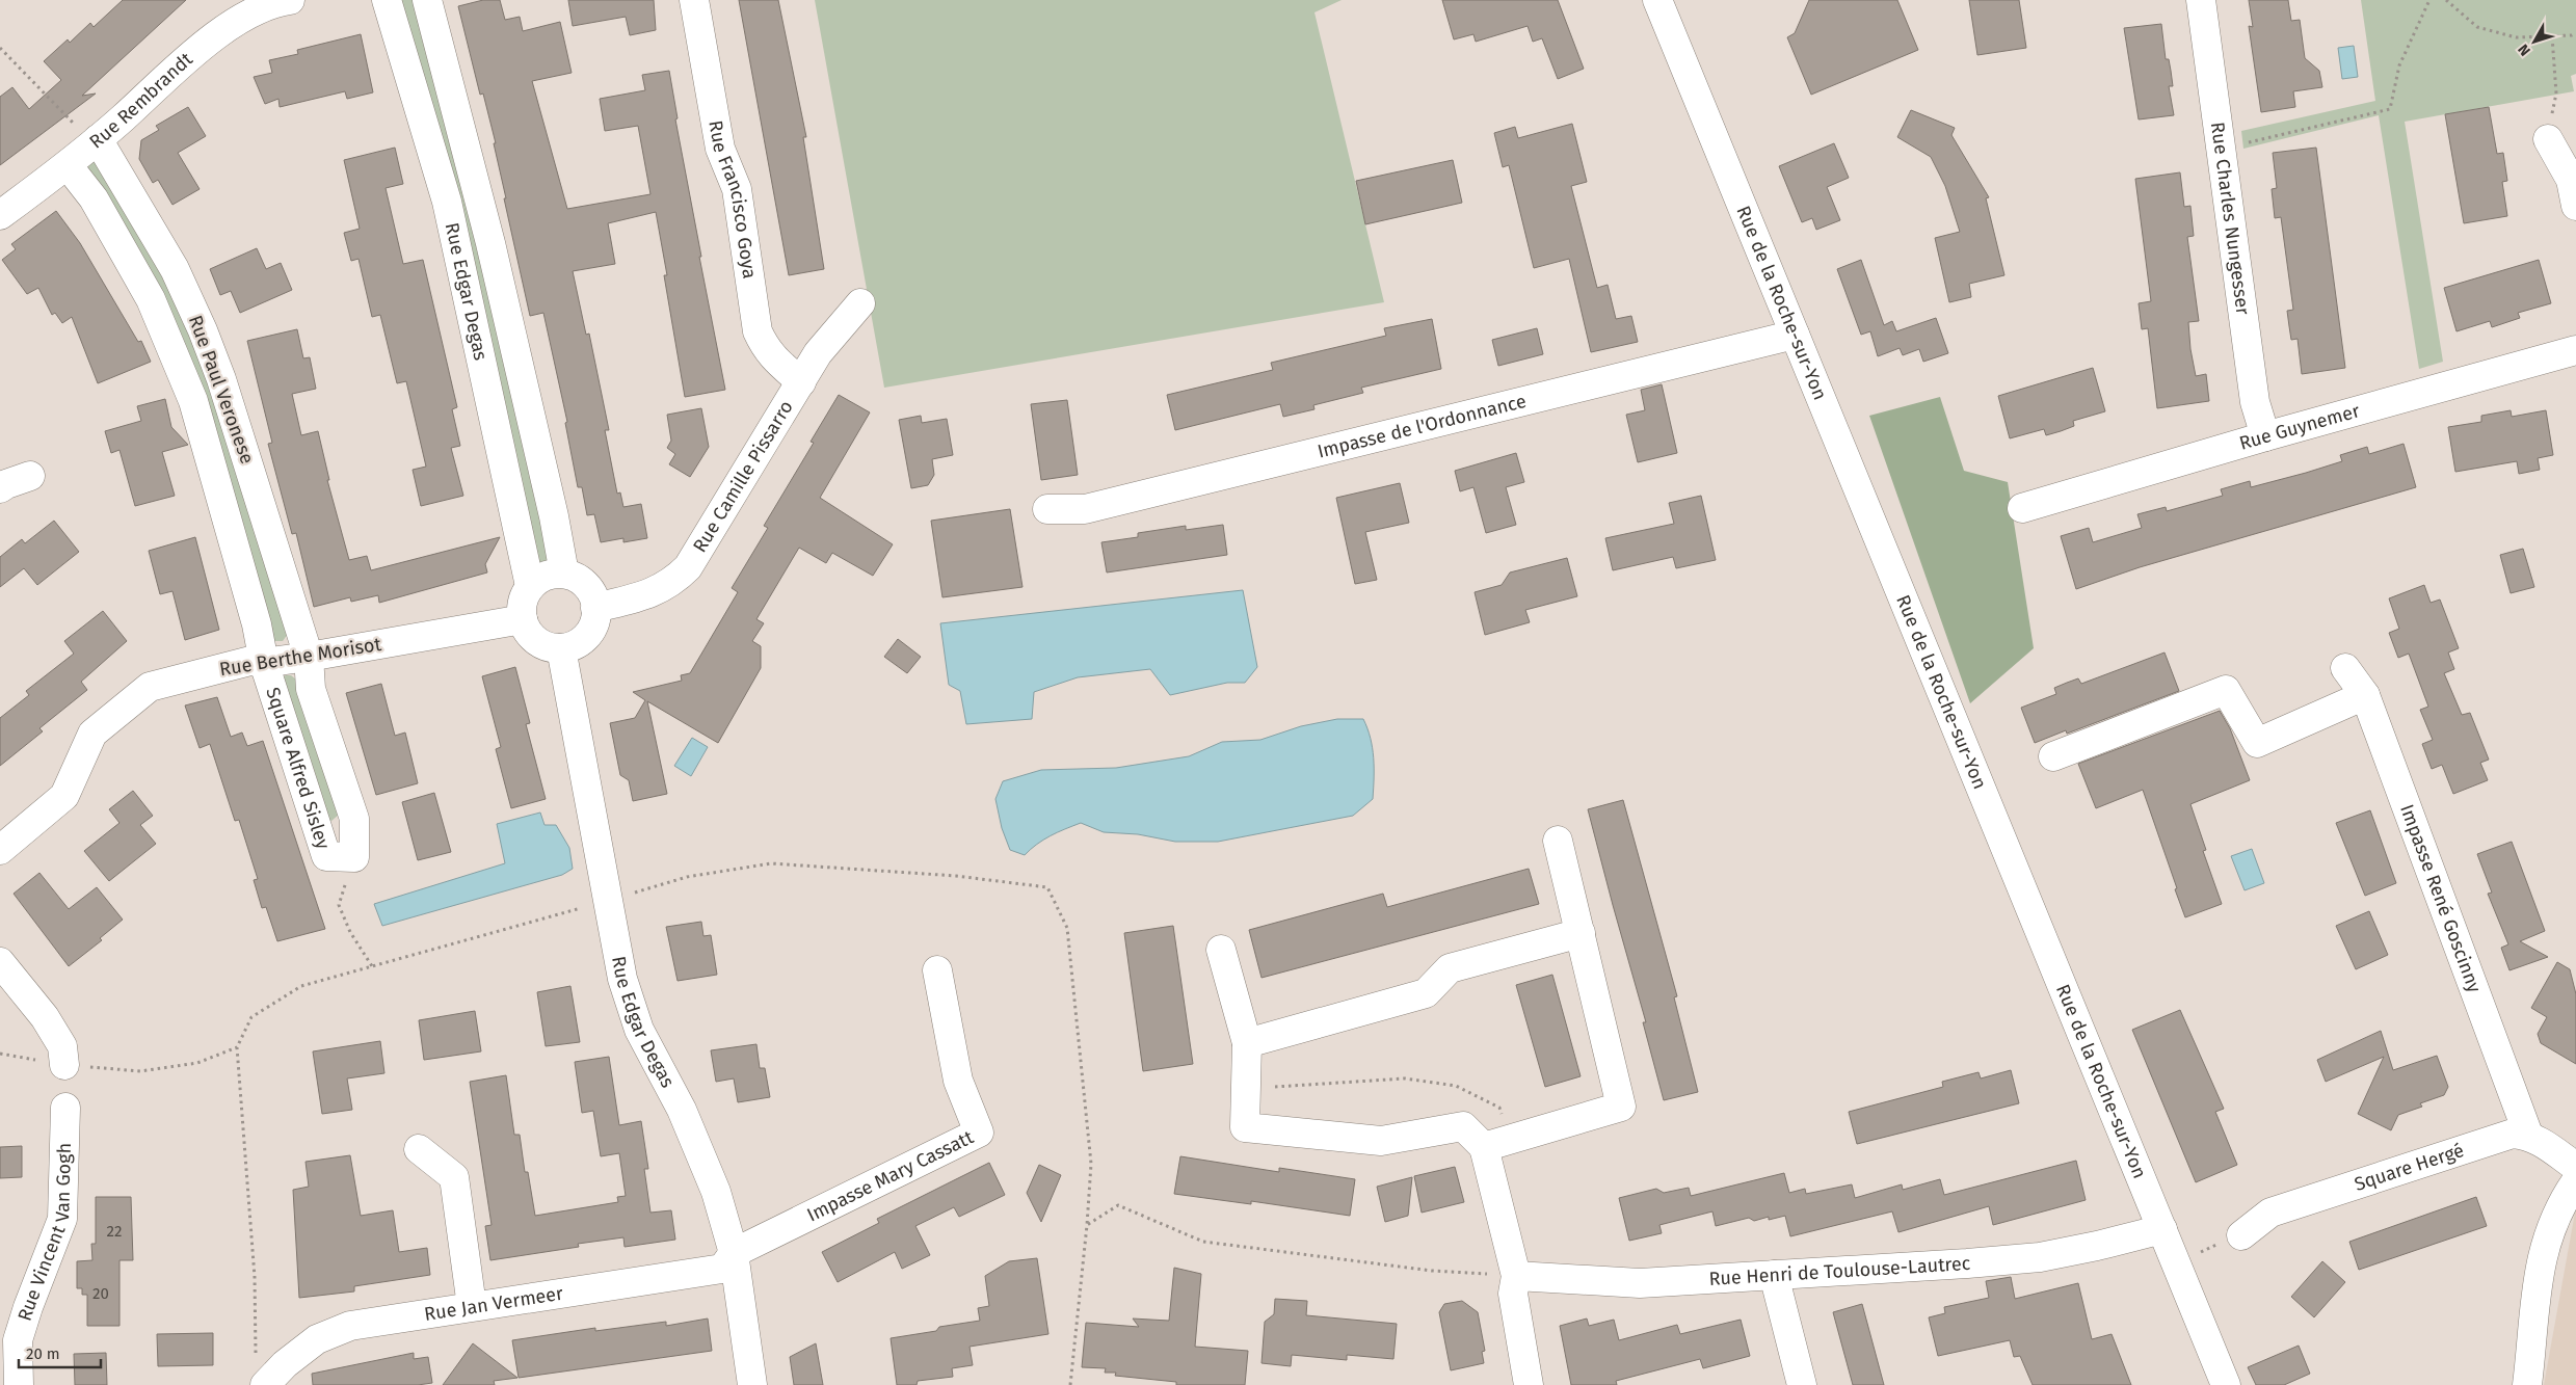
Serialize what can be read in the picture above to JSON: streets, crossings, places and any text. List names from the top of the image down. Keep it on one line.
{"streets":{"street":["Rue Rembrandt","Rue Francisco Goya","Rue Charles Nungesser","Rue Edgar Degas","Rue de la Roche-sur-Yon","Rue Paul Veronese","Impasse de l'Ordonnance","Rue Guynemer","Rue Camille Pissarro","Rue Berthe Morisot","Square Alfred Sisley","Impasse René Goscinny","Square Hergé","Impasse Mary Cassatt","Rue Vincent Van Gogh","Rue Henri de Toulouse-Lautrec","Rue Jan Vermeer"]},"crossings":[["Rue Rembrandt","Rue Paul Veronese"],["Rue Francisco Goya","Rue Camille Pissarro"],["Rue Charles Nungesser","Rue Guynemer"],["Rue Edgar Degas","Rue Camille Pissarro"],["Rue Edgar Degas","Rue Berthe Morisot"],["Rue Edgar Degas","Impasse Mary Cassatt"],["Rue Edgar Degas","Rue Jan Vermeer"],["Rue de la Roche-sur-Yon","Impasse de l'Ordonnance"],["Rue de la Roche-sur-Yon","Rue Henri de Toulouse-Lautrec"],["Rue Paul Veronese","Rue Berthe Morisot"],["Rue Paul Veronese","Square Alfred Sisley"],["Rue Camille Pissarro","Rue Berthe Morisot"],["Rue Berthe Morisot","Square Alfred Sisley"],["Impasse René Goscinny","Square Hergé"],["Impasse Mary Cassatt","Rue Jan Vermeer"]],"house_numbers":["22","20"],"scale_bar":"20 m","north":"bottom left"}
